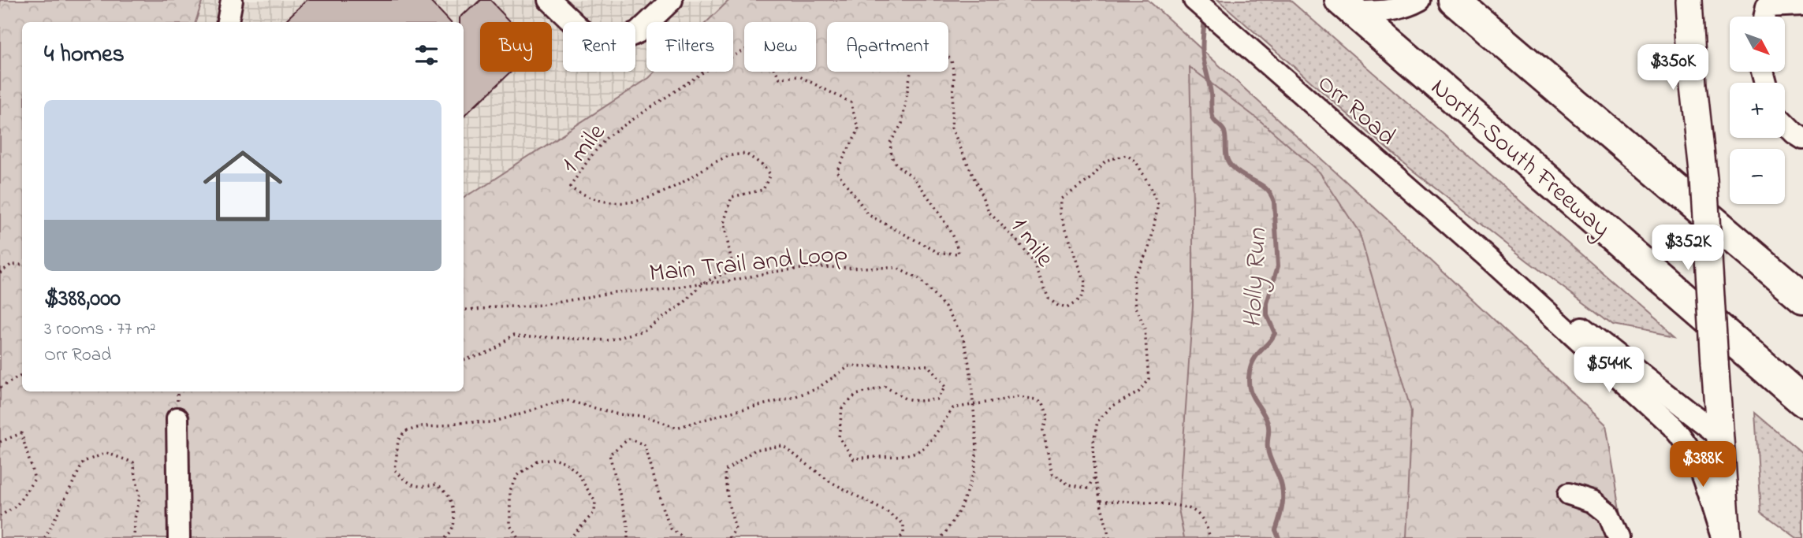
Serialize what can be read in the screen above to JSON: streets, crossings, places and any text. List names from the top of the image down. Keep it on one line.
{"streets":{"highway":["North-South Freeway"],"street":["Orr Road"],"path":["1 mile","Main Trail and Loop"]},"crossings":[["1 mile","Main Trail and Loop"]],"water":["Holly Run"],"north":"bottom right","page":{"map_buttons":["+","−"],"chip":["Buy","Rent","Filters","New","Apartment"],"heading":"4 homes","price":["$350K","$352K","$544K","$388K"],"list":[{"name":"$388,000","note":"3 rooms · 77 m² · Orr Road"}]}}
